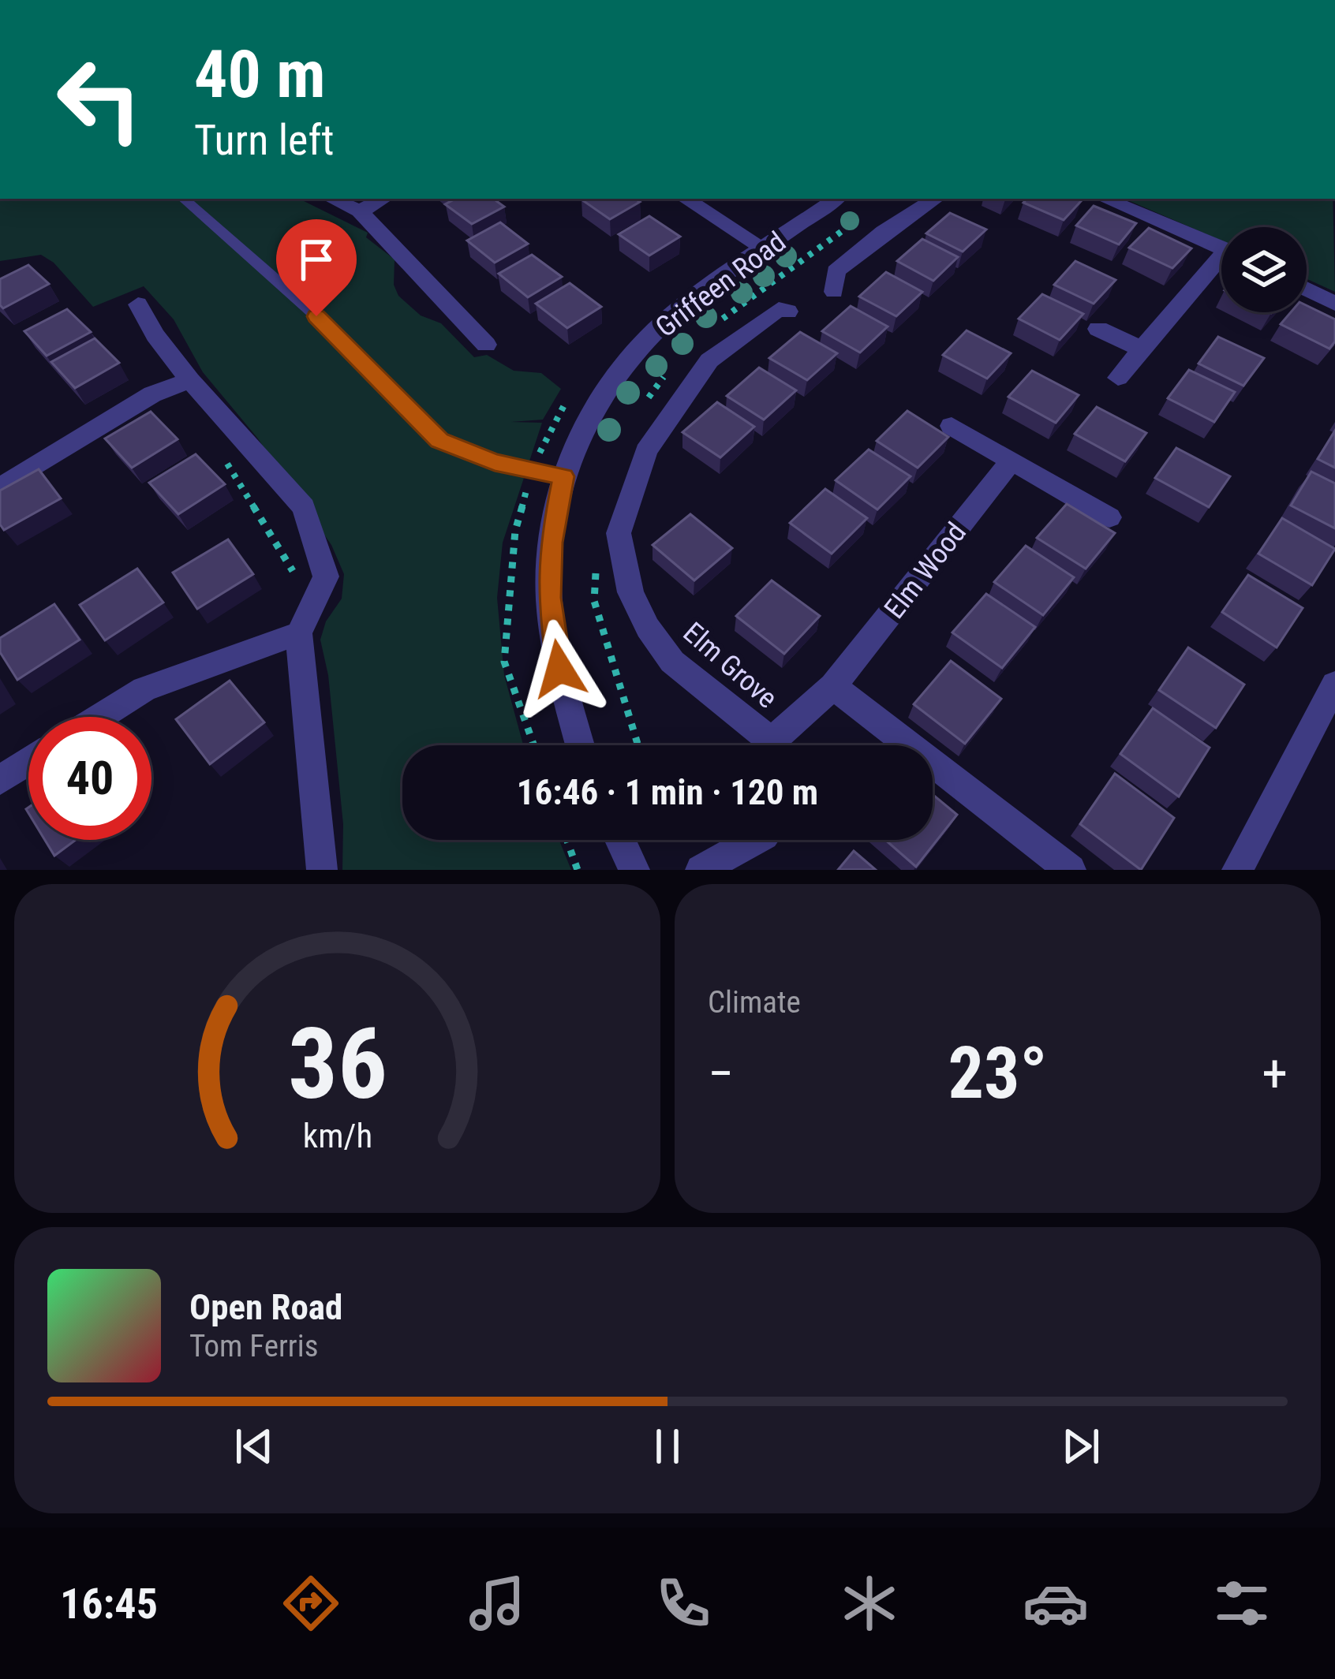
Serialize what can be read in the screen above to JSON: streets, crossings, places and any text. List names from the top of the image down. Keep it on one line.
{"streets":{"street":["Griffeen Road","Elm Wood","Elm Grove"]},"page":{"turn":["40 m","Turn left"],"limit":"40","trip":"16:46 · 1 min · 120 m","tile":"Climate","heat":["−","23°","+"],"song":["Open Road","Tom Ferris"],"tabs":"16:45","gauge":["36","km/h"]}}
